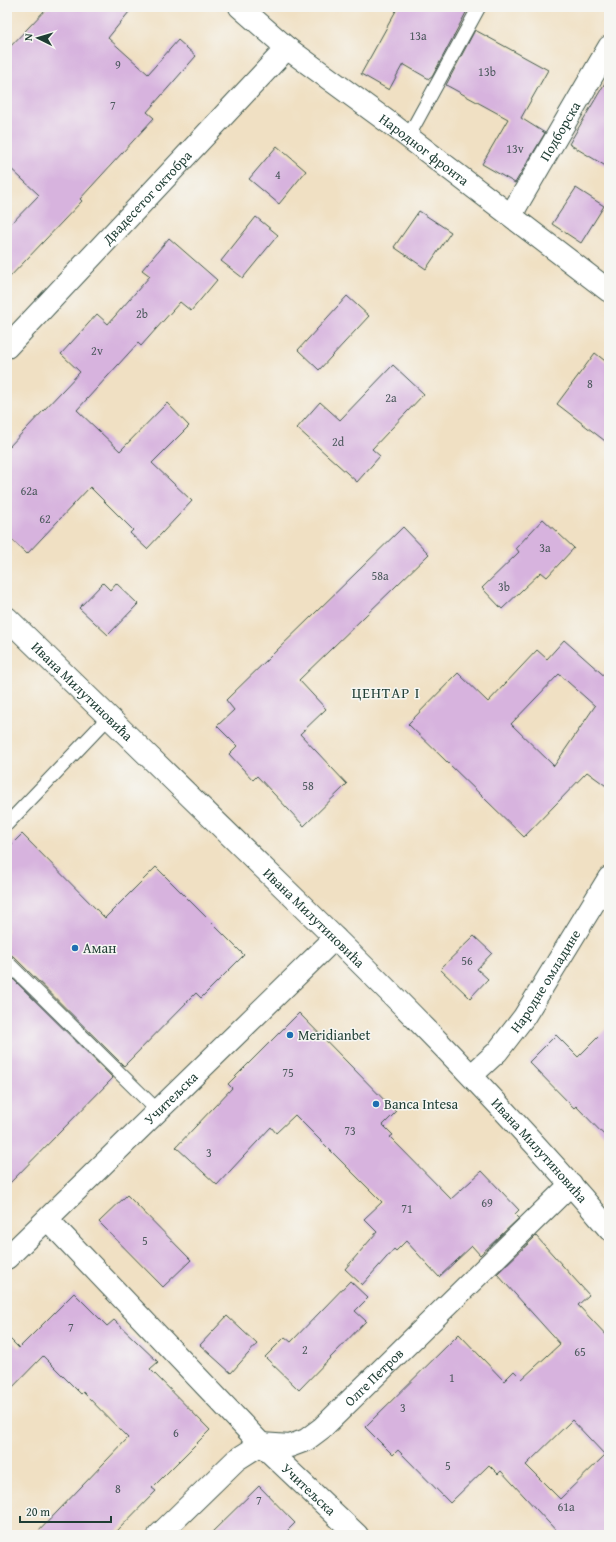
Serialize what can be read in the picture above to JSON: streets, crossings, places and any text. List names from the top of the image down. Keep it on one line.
{"streets":{"street":["Подборска","Народног фронта","Двадесетог октобра","Ивана Милутиновића","Народне омладине","Учитељска","Олге Петров"]},"crossings":[["Подборска","Народног фронта"],["Народног фронта","Двадесетог октобра"],["Ивана Милутиновића","Народне омладине"],["Ивана Милутиновића","Учитељска"],["Ивана Милутиновића","Олге Петров"],["Учитељска","Олге Петров"]],"districts":["ЦЕНТАР I"],"places":["Аман","Meridianbet","Banca Intesa"],"house_numbers":["13a","9","13b","7","13v","4","2b","2v","8","2a","2d","62a","62","3a","58a","3b","58","56","75","73","3","69","71","5","7","2","65","1","3","6","5","8","7","61a"],"scale_bar":"20 m","north":"left"}
